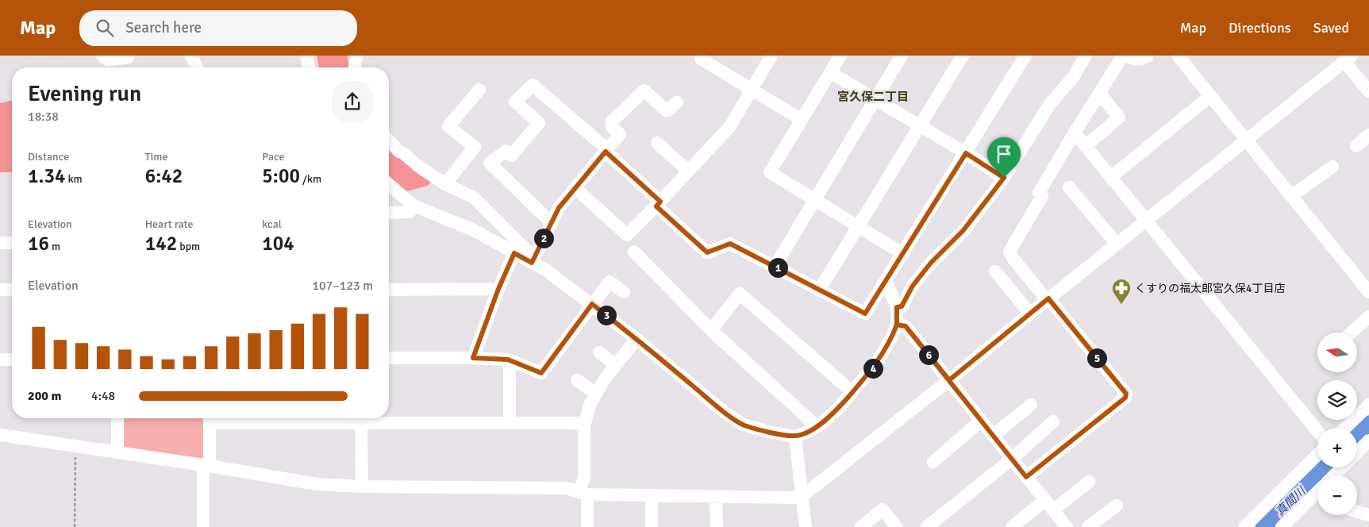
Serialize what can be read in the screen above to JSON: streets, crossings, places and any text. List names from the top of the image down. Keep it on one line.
{"districts":["宮久保二丁目"],"water":["真間川"],"places":{"pharmacy":["くすりの福太郎宮久保4丁目店"]},"north":"left","page":{"header":"Map","search":"Search here","nav":["Map","Directions","Saved"],"heading":["Evening run","18:38"],"stats":[["Distance","1.34 km"],["Time","6:42"],["Pace","5:00 /km"],["Elevation","16 m"],["Heart rate","142 bpm"],["kcal","104"]],"pins":["2","1","3","6","5","4"],"chart":["Elevation","107–123 m"],"map_buttons":["+","−"],"list":[{"name":"200 m","note":"4:48"}]}}
